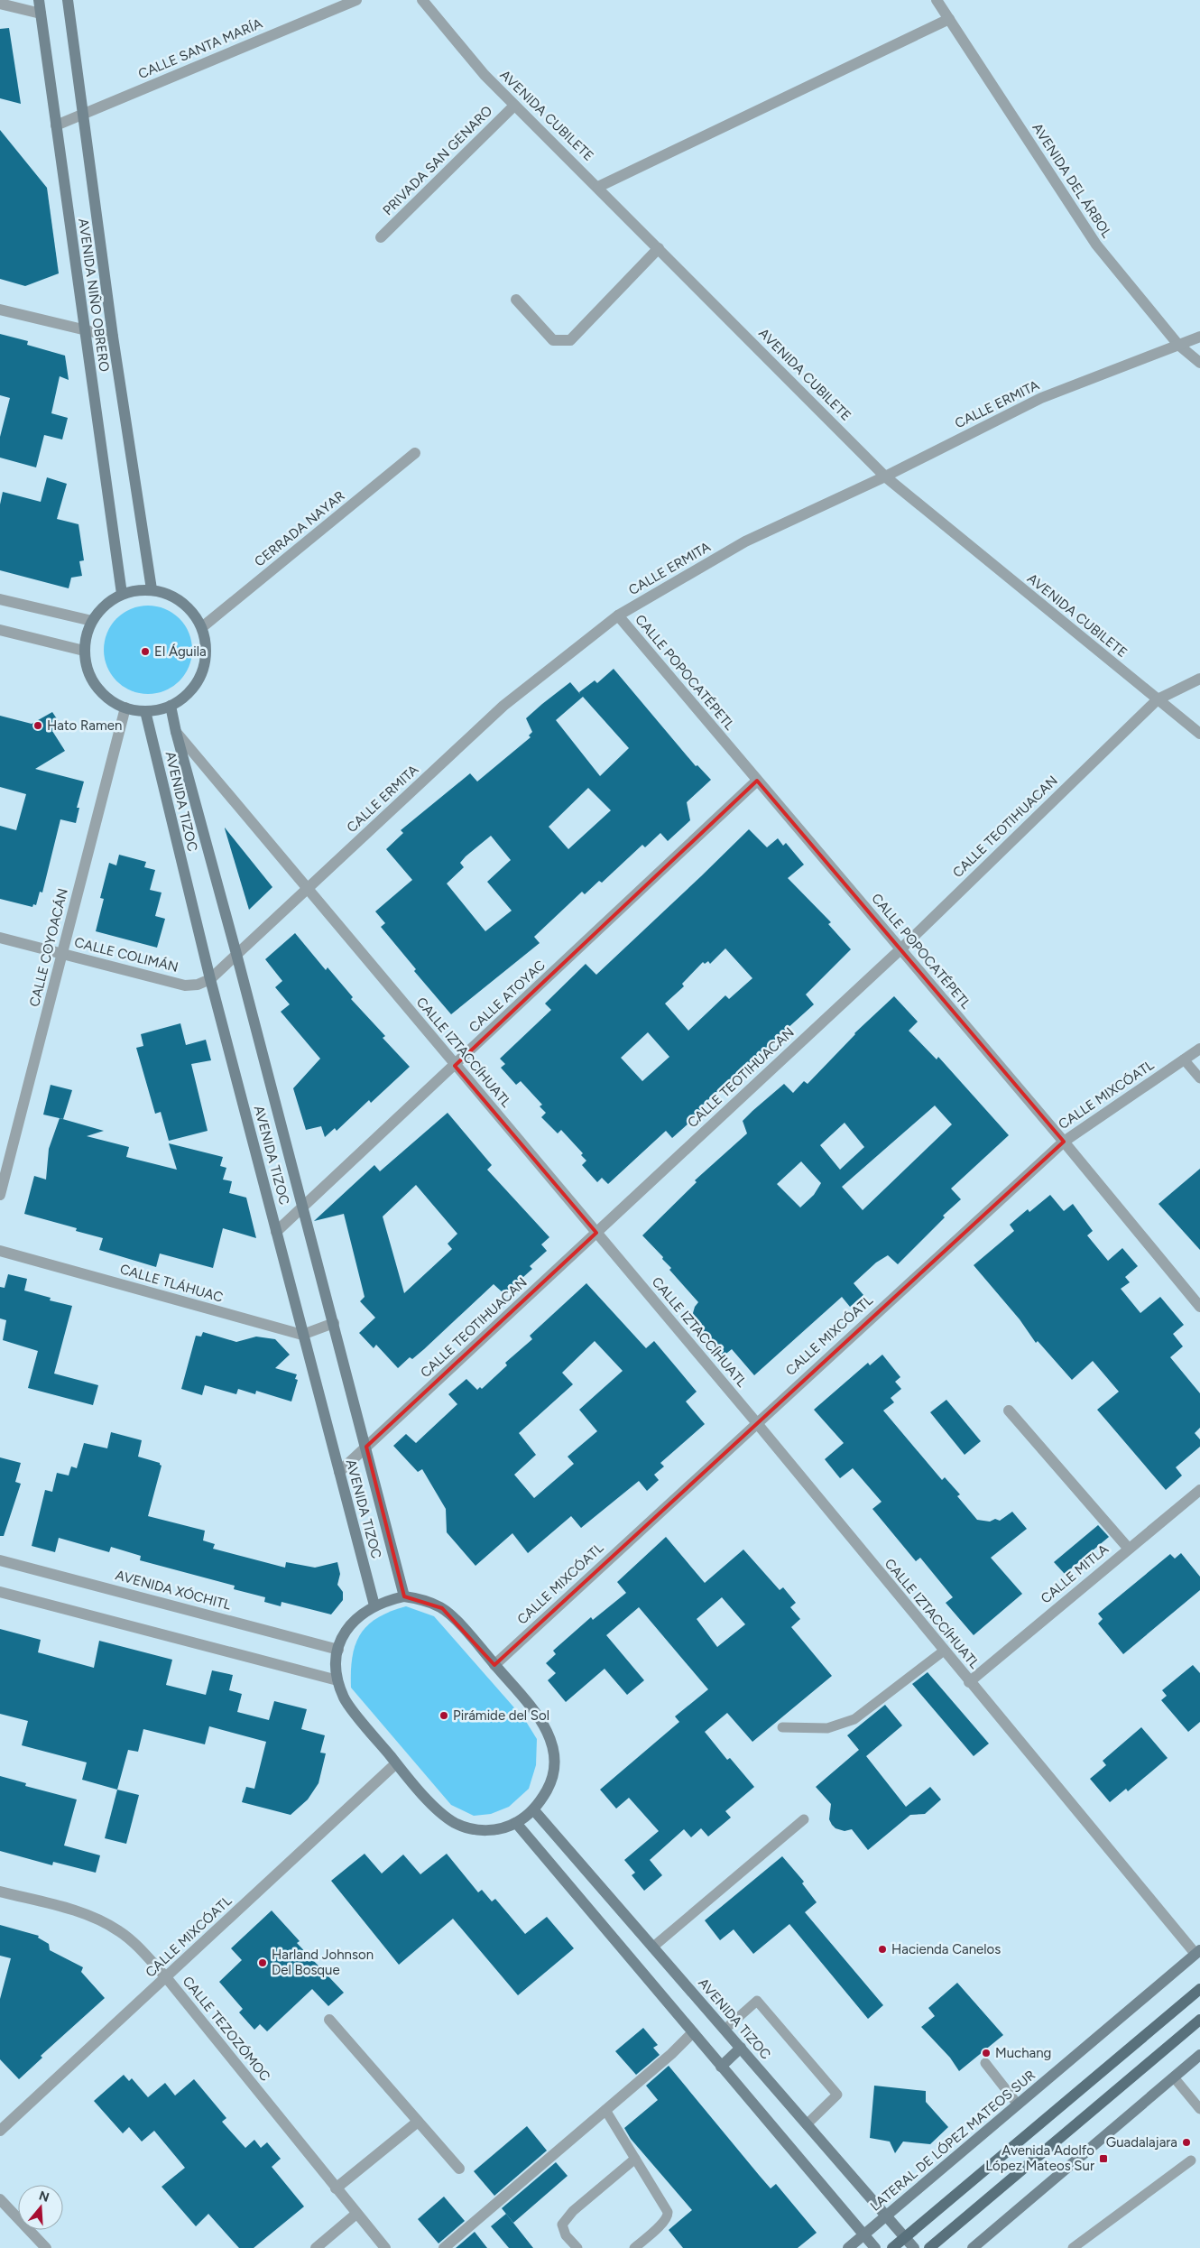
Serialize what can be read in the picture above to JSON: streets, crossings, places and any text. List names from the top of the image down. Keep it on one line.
{"streets":{"main road":["AVENIDA NIÑO OBRERO","AVENIDA TIZOC","LATERAL DE LÓPEZ MATEOS SUR"],"street":["CALLE SANTA MARÍA","AVENIDA CUBILETE","PRIVADA SAN GENARO","AVENIDA DEL ÁRBOL","CALLE ERMITA","CERRADA NAYAR","CALLE POPOCATÉPETL","CALLE TEOTIHUACAN","CALLE COYOACÁN","CALLE COLIMÁN","CALLE ATOYAC","CALLE IZTACCÍHUATL","CALLE MIXCÓATL","CALLE TLÁHUAC","CALLE MITLA","AVENIDA XÓCHITL","CALLE TEZOZÓMOC"]},"crossings":[["CALLE SANTA MARÍA","AVENIDA NIÑO OBRERO"],["AVENIDA CUBILETE","PRIVADA SAN GENARO"],["AVENIDA CUBILETE","CALLE ERMITA"],["AVENIDA CUBILETE","CALLE TEOTIHUACAN"],["AVENIDA DEL ÁRBOL","CALLE ERMITA"],["AVENIDA NIÑO OBRERO","CERRADA NAYAR"],["AVENIDA NIÑO OBRERO","AVENIDA TIZOC"],["AVENIDA NIÑO OBRERO","CALLE COYOACÁN"],["CALLE ERMITA","CALLE POPOCATÉPETL"],["CALLE ERMITA","AVENIDA TIZOC"],["CALLE ERMITA","CALLE COLIMÁN"],["CALLE ERMITA","CALLE IZTACCÍHUATL"],["CERRADA NAYAR","AVENIDA TIZOC"],["CERRADA NAYAR","CALLE COYOACÁN"],["CALLE POPOCATÉPETL","CALLE TEOTIHUACAN"],["CALLE POPOCATÉPETL","CALLE ATOYAC"],["CALLE POPOCATÉPETL","CALLE MIXCÓATL"],["AVENIDA TIZOC","CALLE TEOTIHUACAN"],["AVENIDA TIZOC","CALLE COYOACÁN"],["AVENIDA TIZOC","CALLE COLIMÁN"],["AVENIDA TIZOC","CALLE ATOYAC"],["AVENIDA TIZOC","CALLE IZTACCÍHUATL"],["AVENIDA TIZOC","CALLE TLÁHUAC"],["AVENIDA TIZOC","LATERAL DE LÓPEZ MATEOS SUR"],["CALLE TEOTIHUACAN","CALLE IZTACCÍHUATL"],["CALLE COYOACÁN","CALLE COLIMÁN"],["CALLE ATOYAC","CALLE IZTACCÍHUATL"],["CALLE IZTACCÍHUATL","CALLE MIXCÓATL"],["CALLE IZTACCÍHUATL","CALLE MITLA"],["CALLE IZTACCÍHUATL","LATERAL DE LÓPEZ MATEOS SUR"],["CALLE MIXCÓATL","CALLE TEZOZÓMOC"]],"places":{"other":["El Águila","Hato Ramen","Pirámide del Sol","Hacienda Canelos","Harland Johnson Del Bosque","Muchang","Guadalajara"],"transit":["Avenida Adolfo López Mateos Sur"]},"north":"top"}
